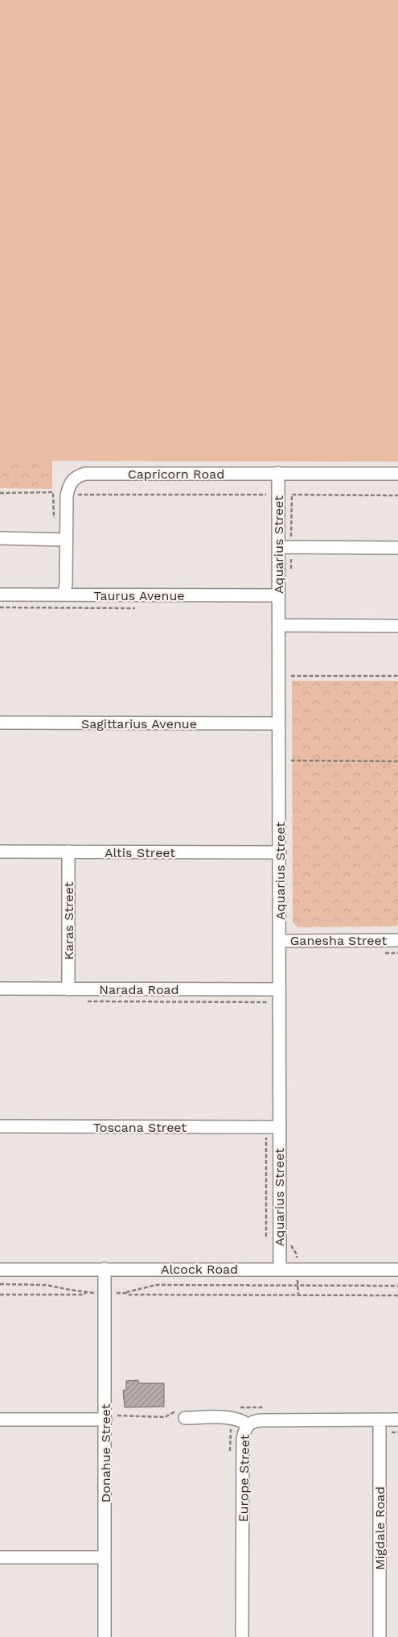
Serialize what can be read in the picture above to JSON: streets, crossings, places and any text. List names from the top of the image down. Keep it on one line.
{"streets":{"street":["Capricorn Road","Aquarius Street","Taurus Avenue","Sagittarius Avenue","Altis Street","Karas Street","Ganesha Street","Narada Road","Toscana Street","Alcock Road","Donahue Street","Europe Street","Migdale Road"]},"crossings":[["Capricorn Road","Aquarius Street"],["Capricorn Road","Taurus Avenue"],["Aquarius Street","Taurus Avenue"],["Aquarius Street","Sagittarius Avenue"],["Aquarius Street","Altis Street"],["Aquarius Street","Ganesha Street"],["Aquarius Street","Narada Road"],["Aquarius Street","Toscana Street"],["Aquarius Street","Alcock Road"],["Altis Street","Karas Street"],["Karas Street","Narada Road"],["Alcock Road","Donahue Street"],["Europe Street","Migdale Road"]]}
